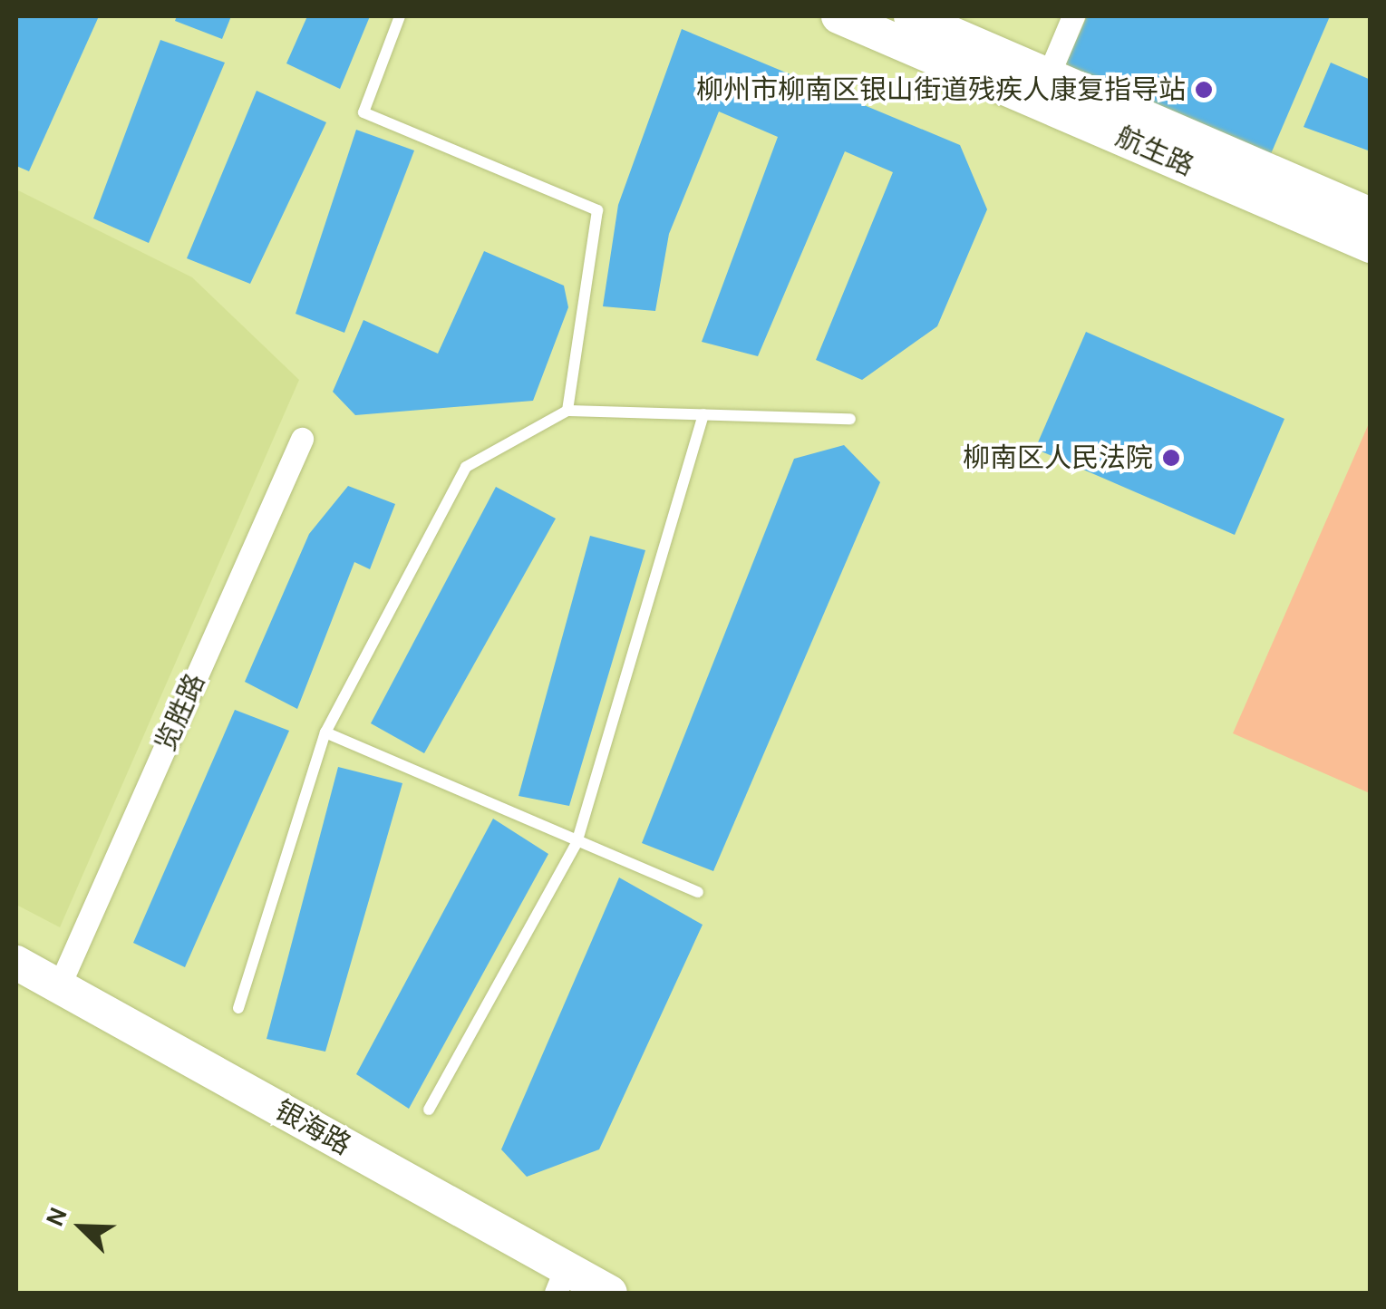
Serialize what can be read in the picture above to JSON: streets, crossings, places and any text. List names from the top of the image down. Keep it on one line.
{"streets":{"street":["航生路","览胜路","银海路"]},"crossings":[["览胜路","银海路"]],"places":["柳州市柳南区银山街道残疾人康复指导站","柳南区人民法院"],"north":"top left"}
